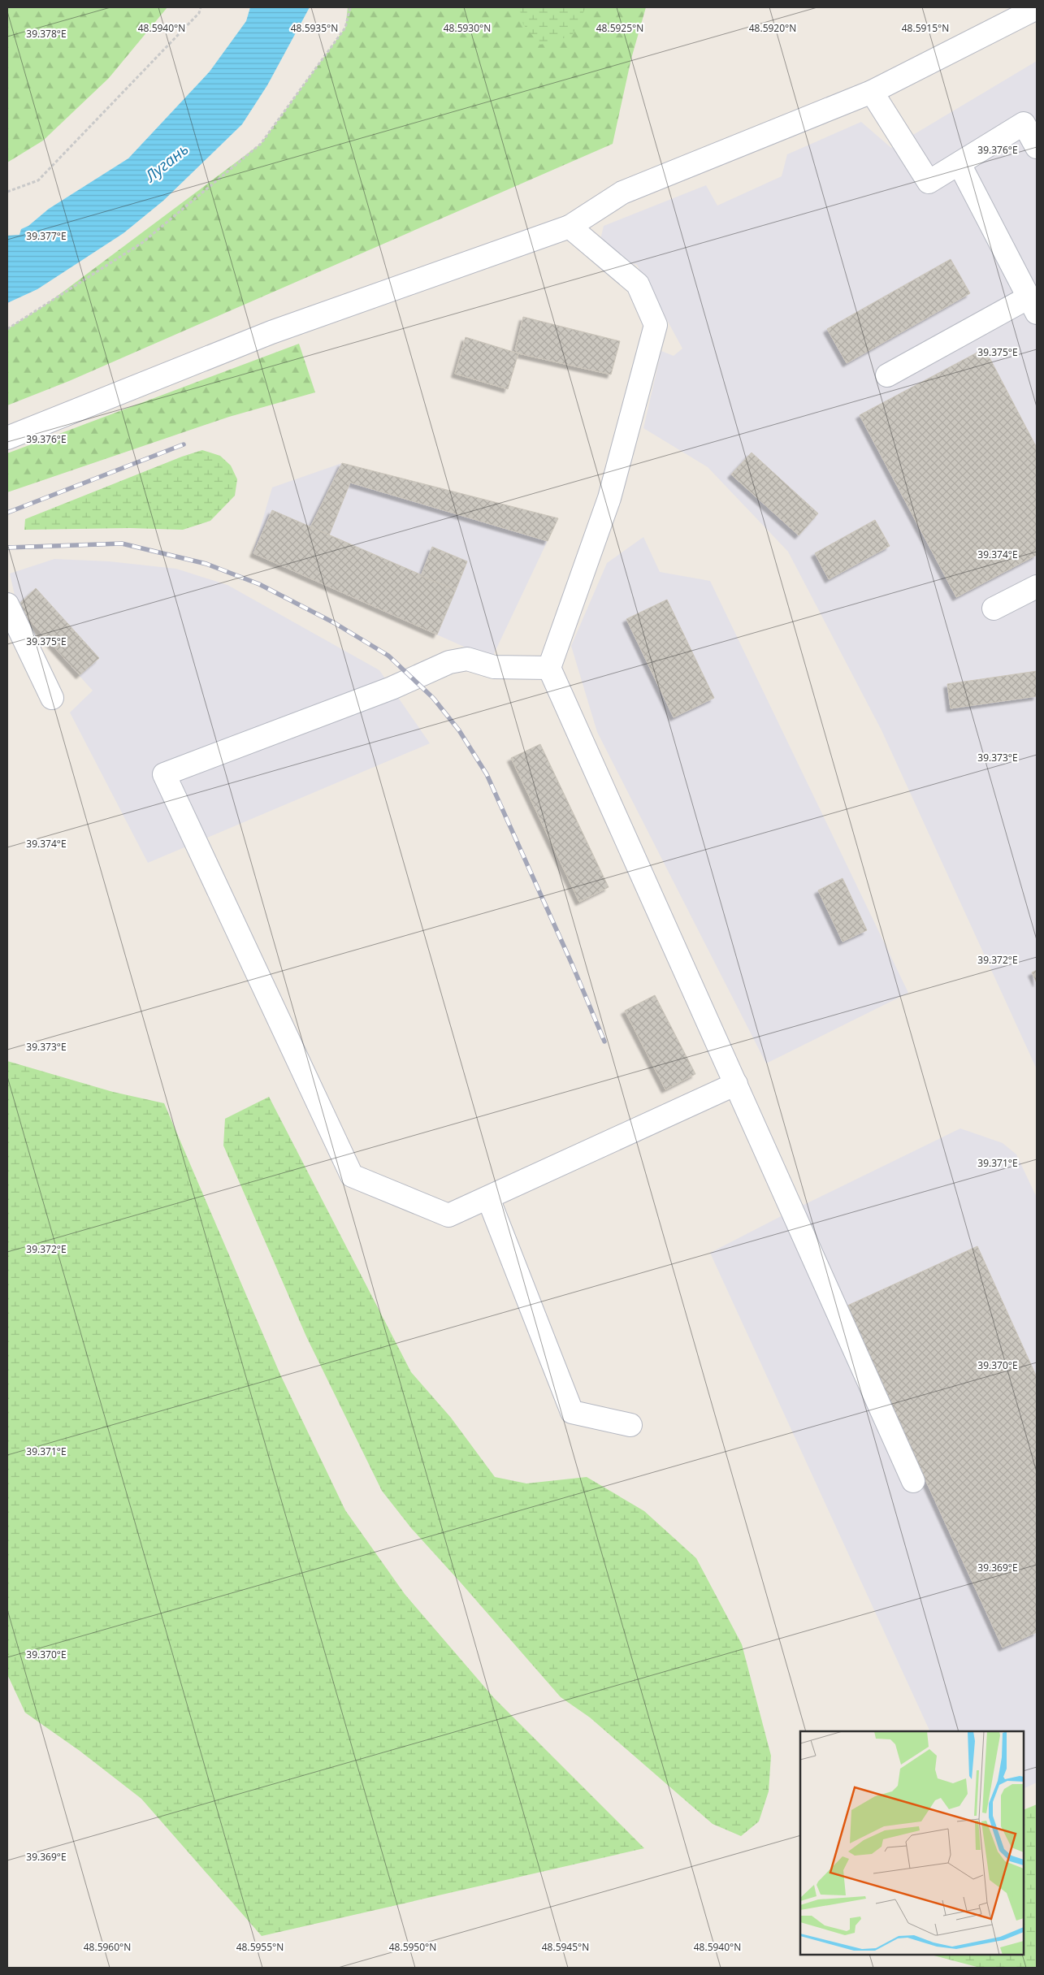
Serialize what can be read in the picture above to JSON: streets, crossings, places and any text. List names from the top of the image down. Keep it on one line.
{"water":["Лугань"],"coordinates":["48.5940°N","48.5935°N","48.5930°N","48.5925°N","48.5920°N","48.5915°N","39.378°E","39.376°E","39.377°E","39.375°E","39.374°E","39.373°E","39.372°E","39.371°E","39.370°E","39.369°E","48.5960°N","48.5955°N","48.5950°N","48.5945°N"]}
